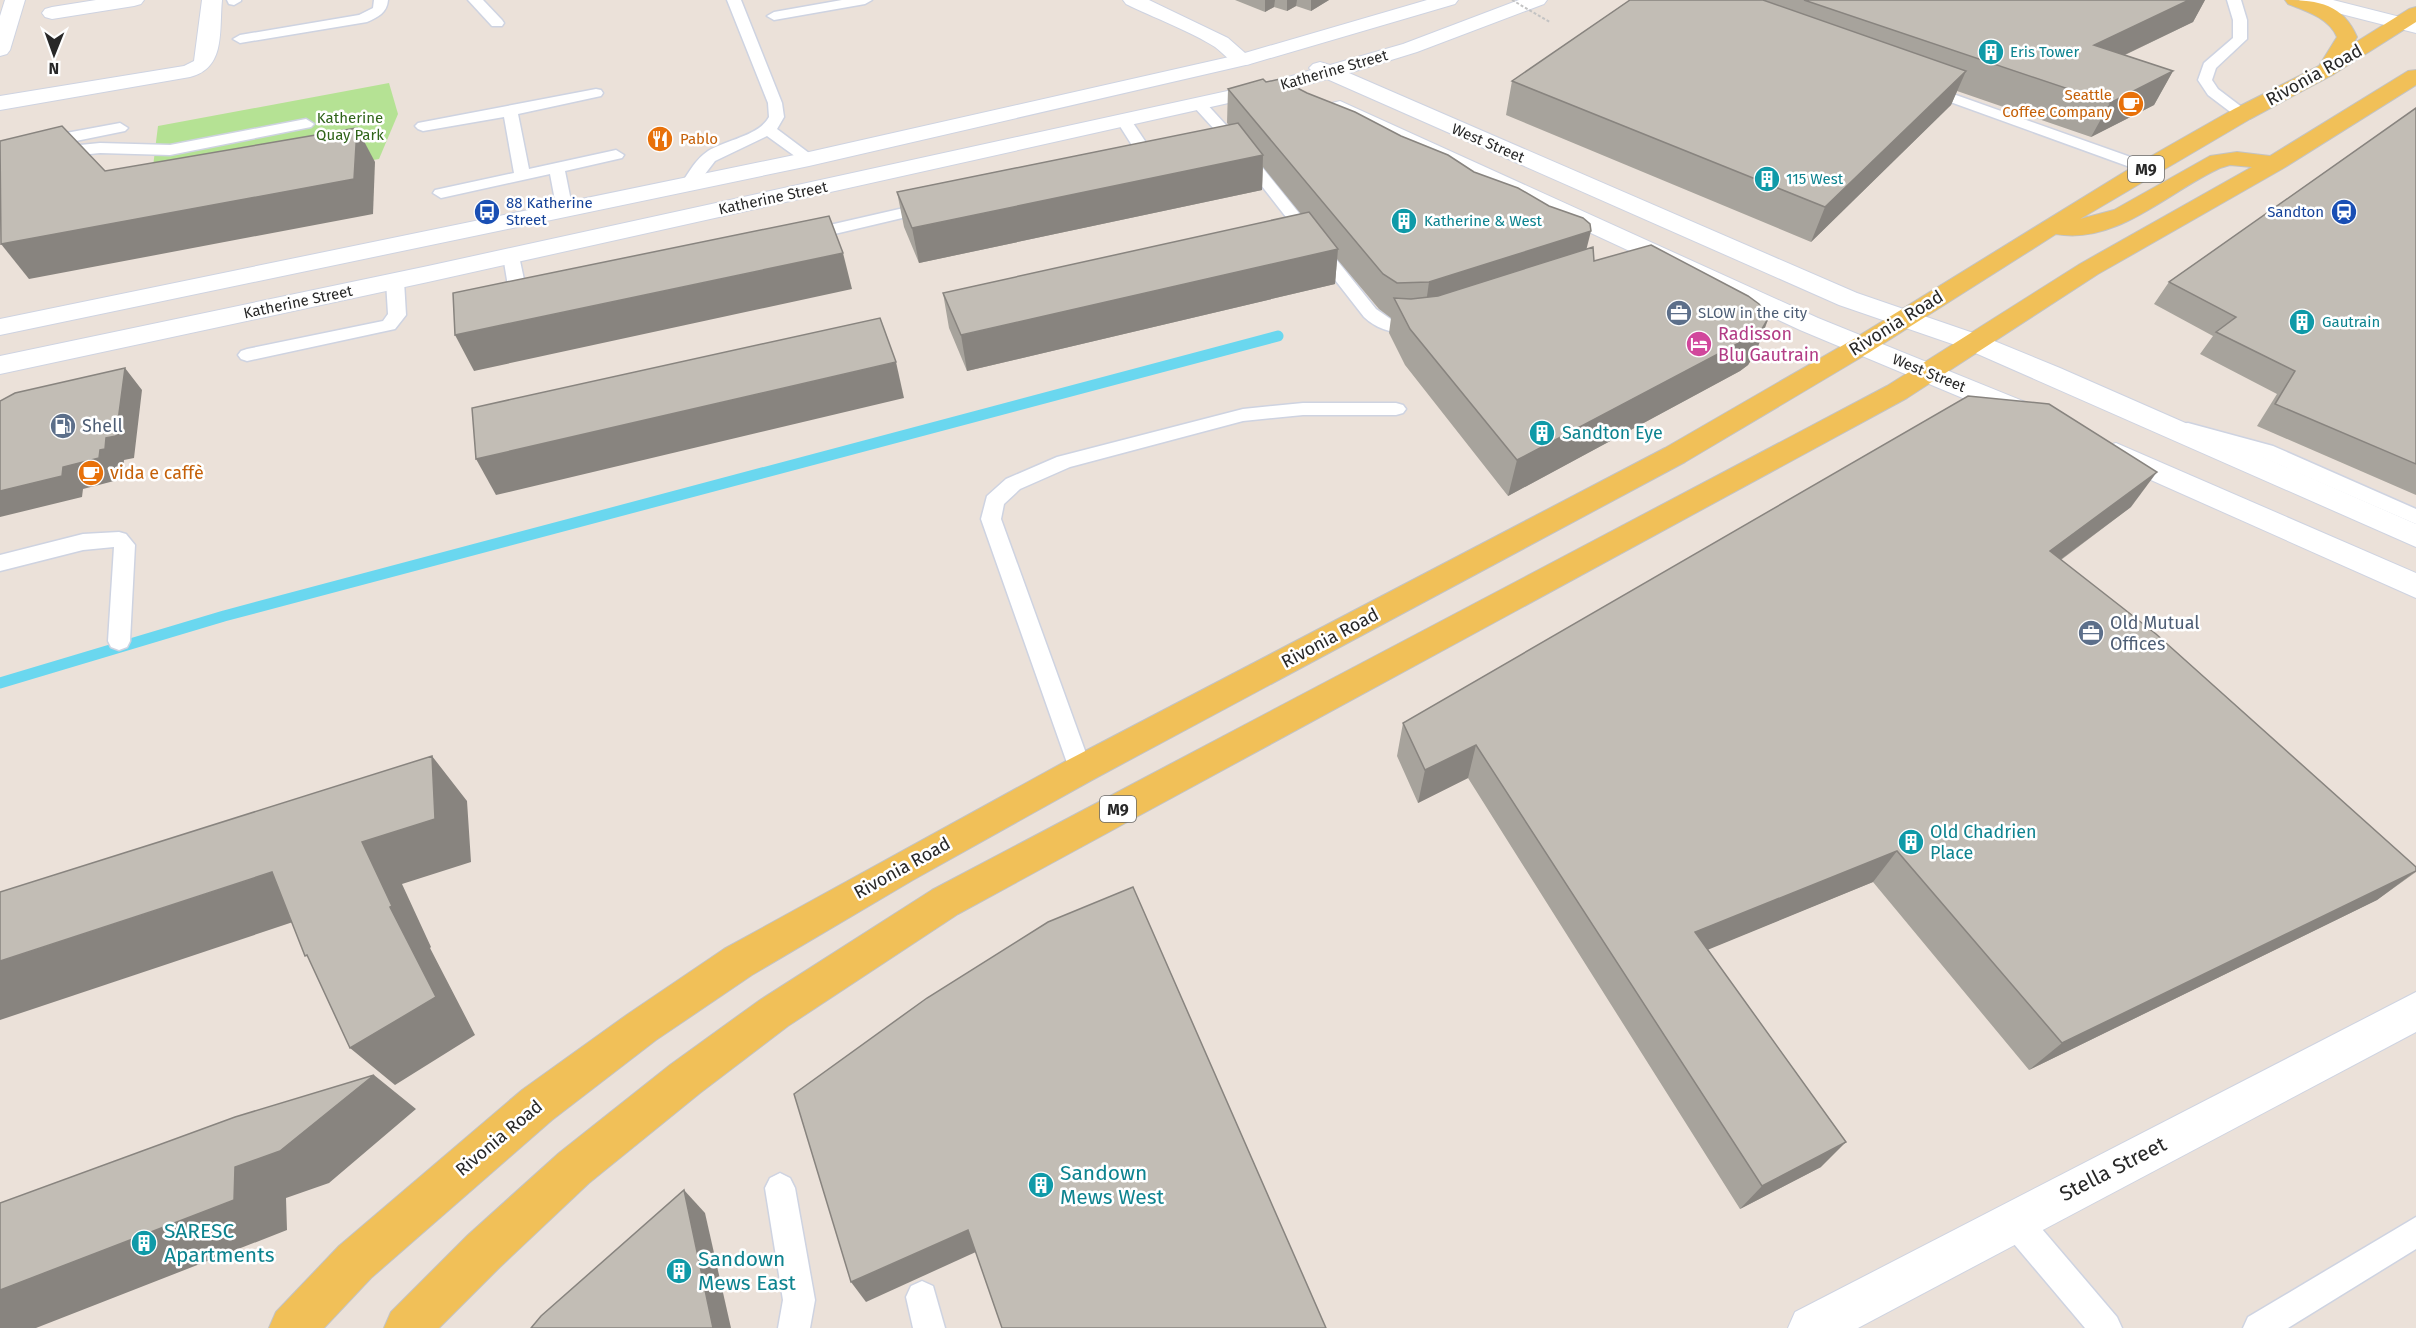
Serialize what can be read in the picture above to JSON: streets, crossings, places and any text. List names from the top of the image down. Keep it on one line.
{"streets":{"main road":["Katherine Street","Rivonia Road","West Street","M9","Stella Street"]},"crossings":[["Katherine Street","West Street"],["Rivonia Road","West Street"],["West Street","M9"]],"parks":["Katherine Quay Park"],"places":{"building":["Eris Tower","115 West","Katherine & West","Gautrain","Sandton Eye","Old Chadrien Place","Sandown Mews West","SARESC Apartments","Sandown Mews East"],"cafe":["Seattle Coffee Company","vida e caffè"],"restaurant":["Pablo"],"bus stop":["88 Katherine Street"],"station":["Sandton"],"office":["SLOW in the city","Old Mutual Offices"],"hotel":["Radisson Blu Gautrain"],"fuel station":["Shell"]},"north":"bottom"}
